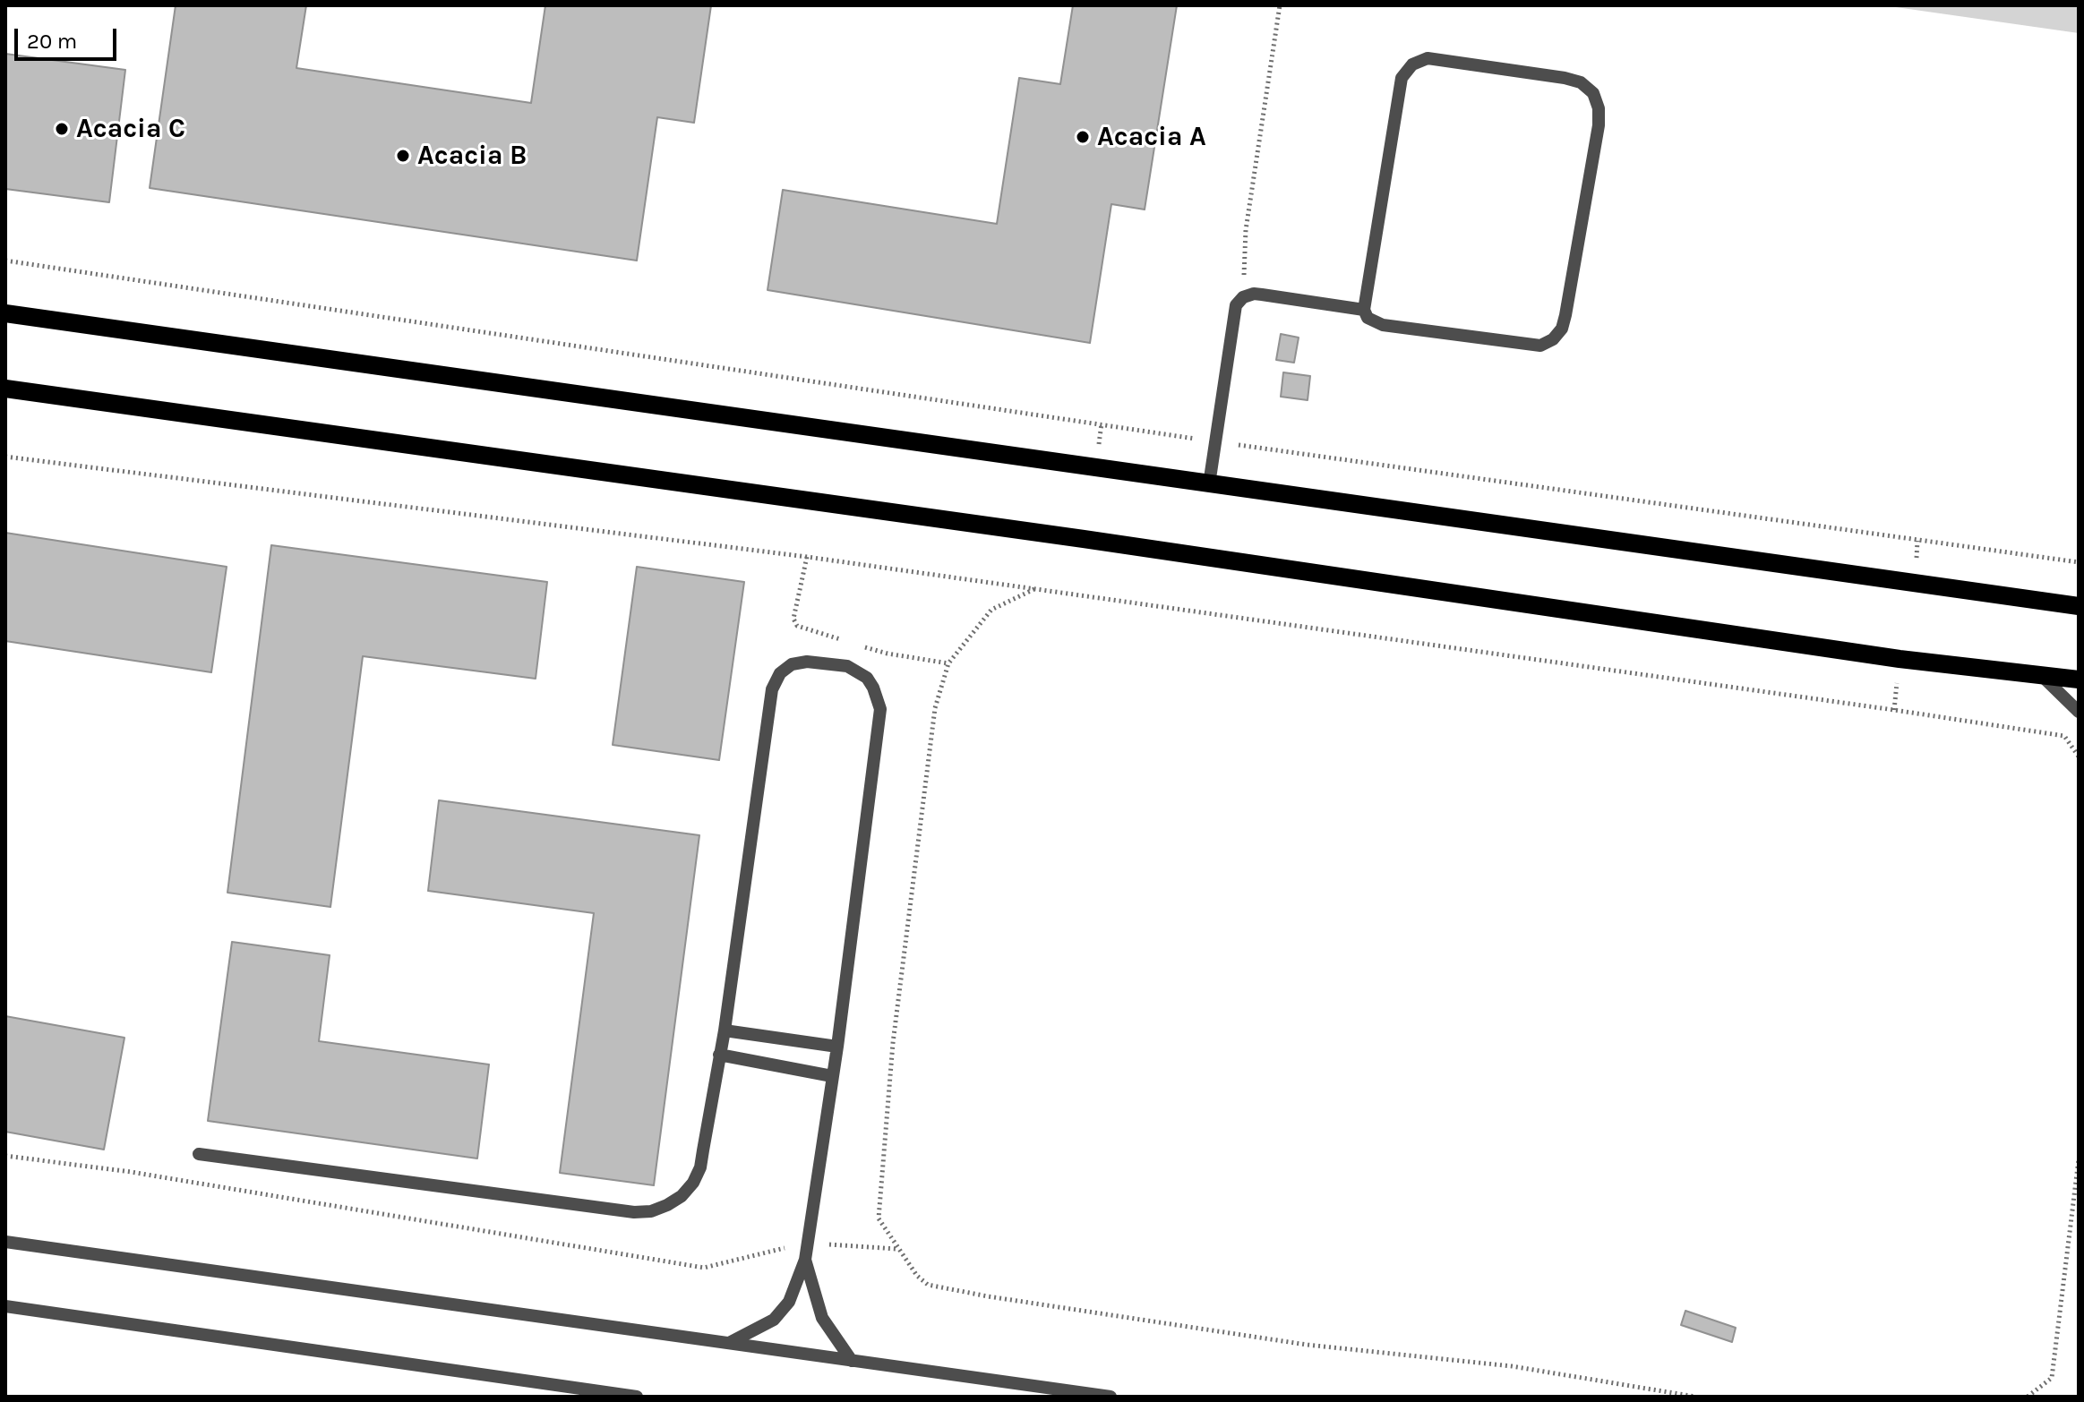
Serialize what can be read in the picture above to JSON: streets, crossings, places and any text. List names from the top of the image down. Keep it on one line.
{"places":["Acacia C","Acacia A","Acacia B"],"scale_bar":"20 m"}
